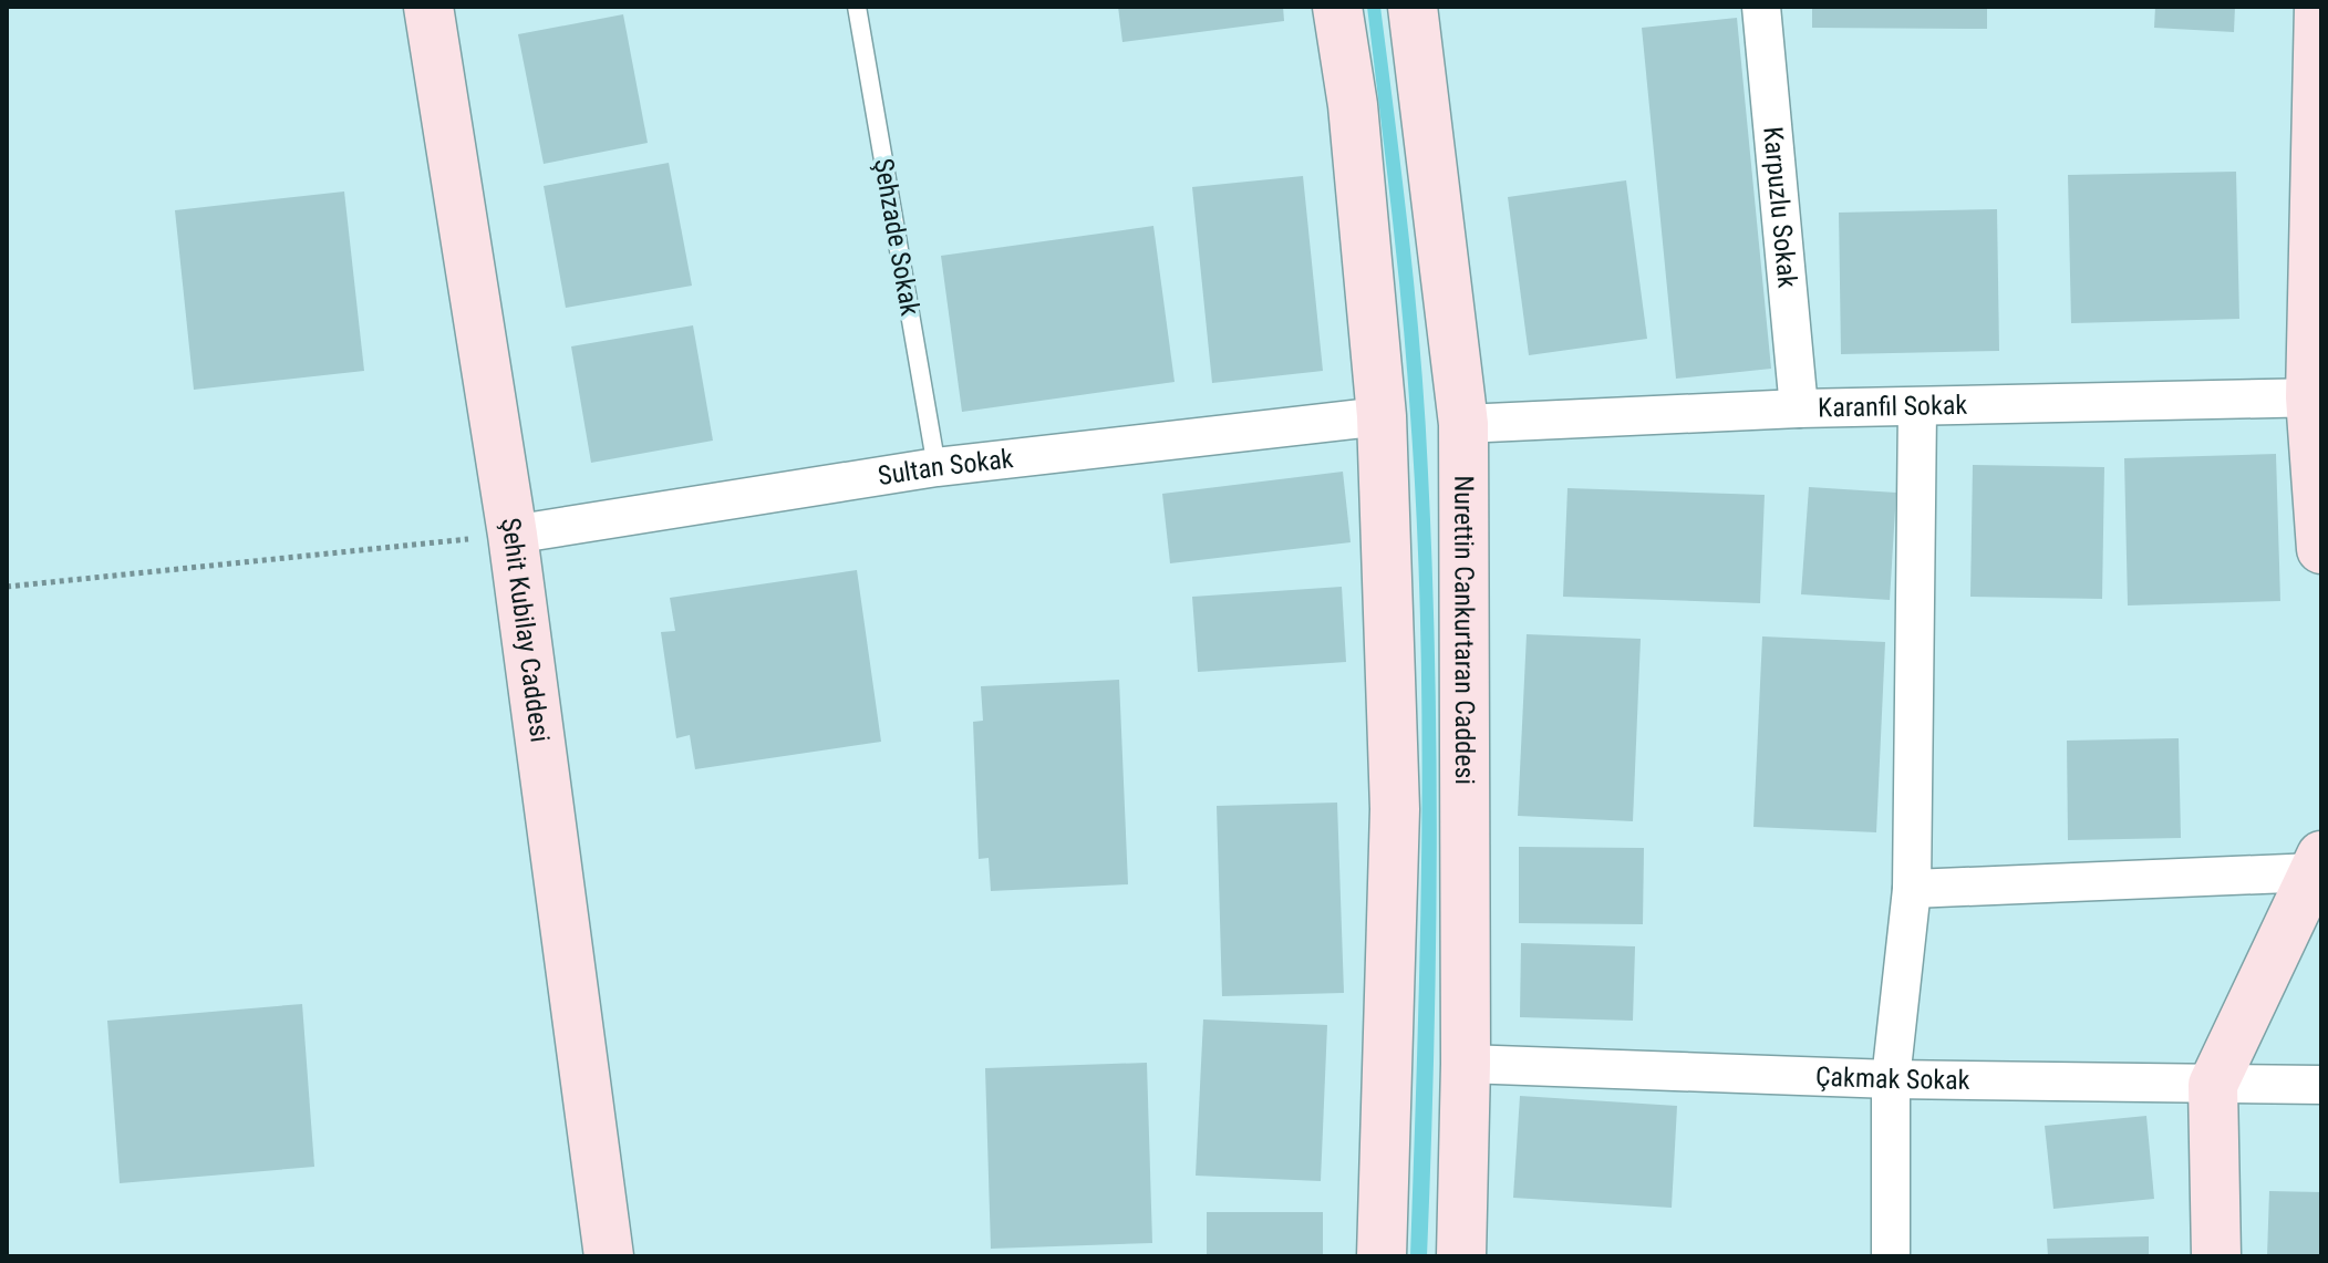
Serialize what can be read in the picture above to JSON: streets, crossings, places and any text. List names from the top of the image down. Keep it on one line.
{"streets":{"street":["Karpuzlu Sokak","Karanfil Sokak","Sultan Sokak","Nurettin Cankurtaran Caddesi","Şehit Kubilay Caddesi","Çakmak Sokak"],"lane":["Şehzade Sokak"]},"crossings":[["Karpuzlu Sokak","Karanfil Sokak"],["Şehzade Sokak","Sultan Sokak"],["Karanfil Sokak","Nurettin Cankurtaran Caddesi"],["Sultan Sokak","Şehit Kubilay Caddesi"],["Nurettin Cankurtaran Caddesi","Çakmak Sokak"]]}
